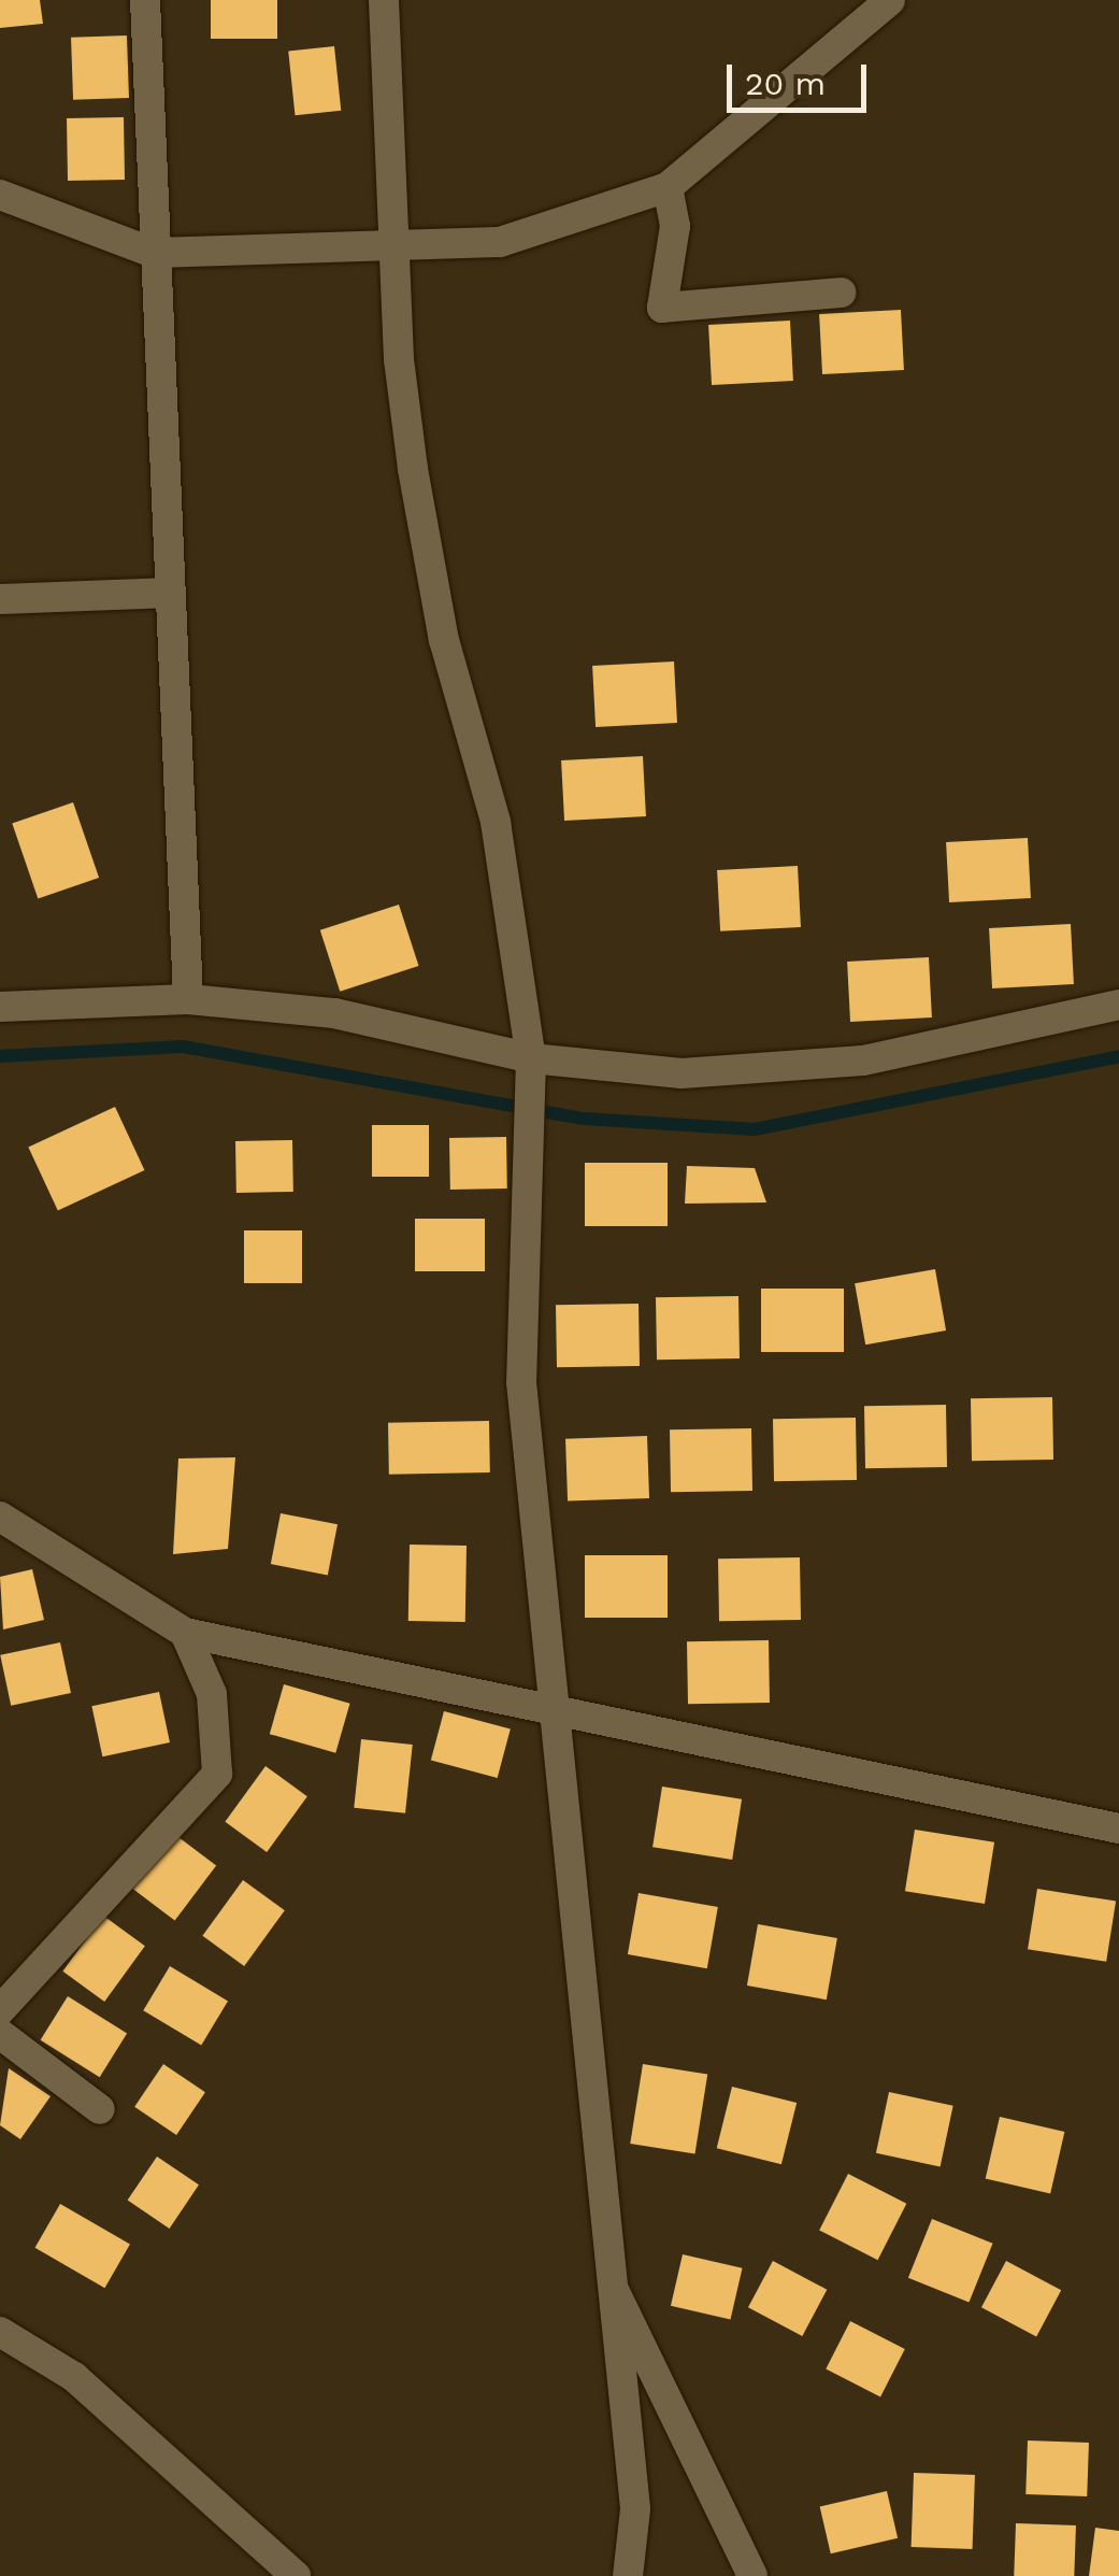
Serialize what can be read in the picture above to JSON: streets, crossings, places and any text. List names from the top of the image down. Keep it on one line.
{"scale_bar":"20 m"}
